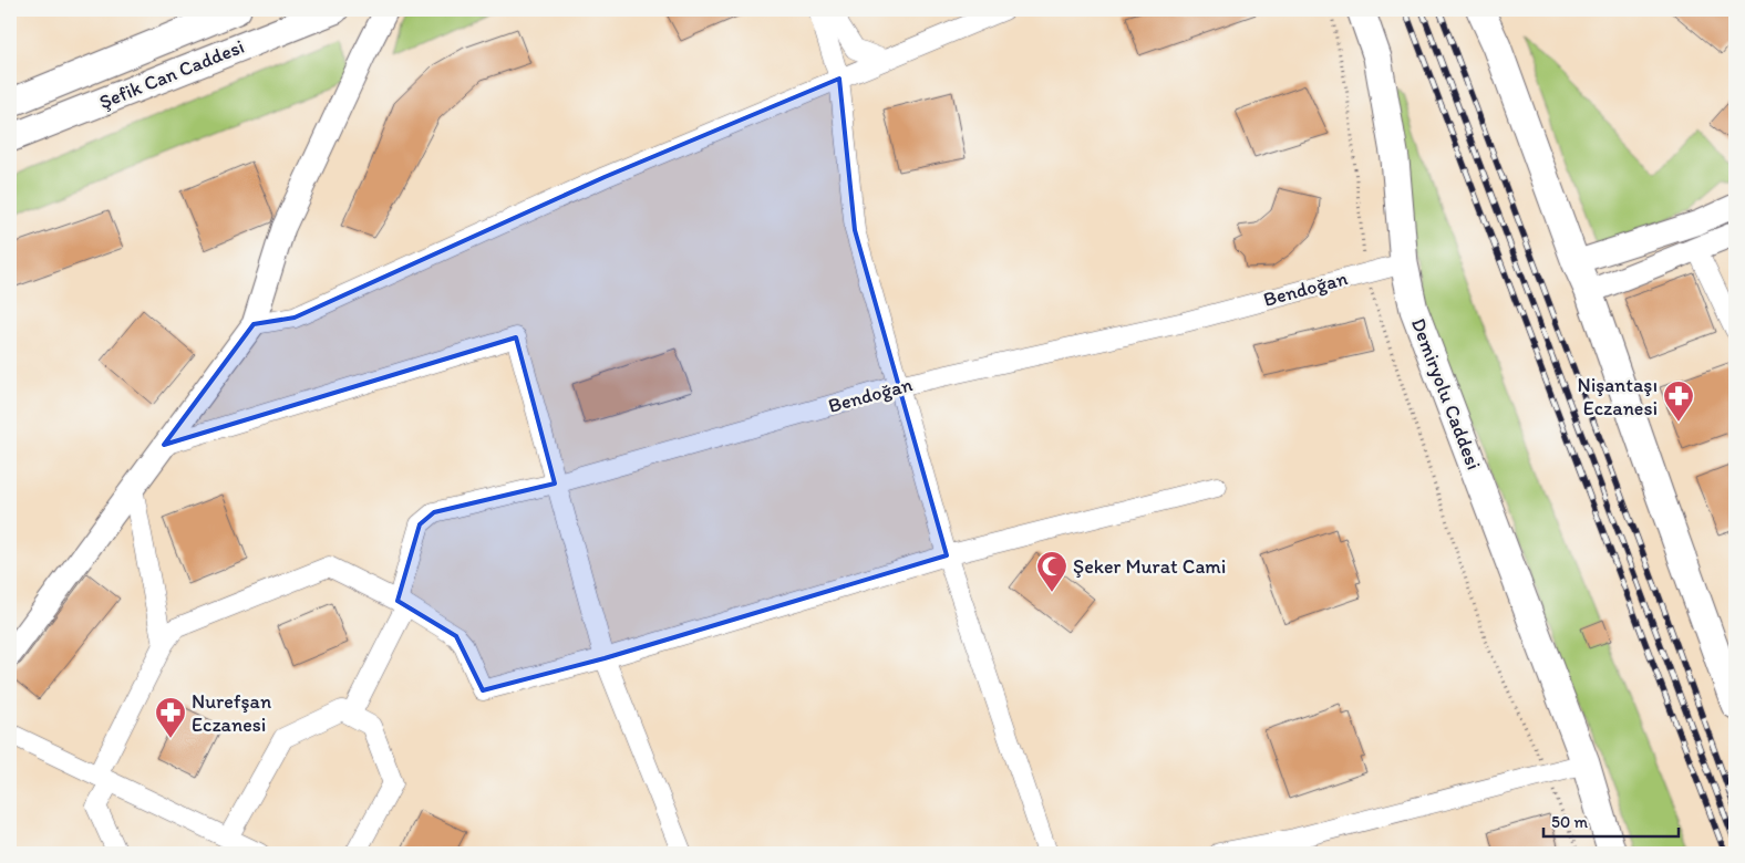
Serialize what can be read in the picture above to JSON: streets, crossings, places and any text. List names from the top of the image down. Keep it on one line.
{"streets":{"main road":["Şefik Can Caddesi","Demiryolu Caddesi"],"street":["Bendoğan"]},"crossings":[["Bendoğan","Demiryolu Caddesi"]],"places":{"pharmacy":["Nişantaşı Eczanesi","Nurefşan Eczanesi"],"mosque":["Şeker Murat Cami"]},"scale_bar":"50 m"}
